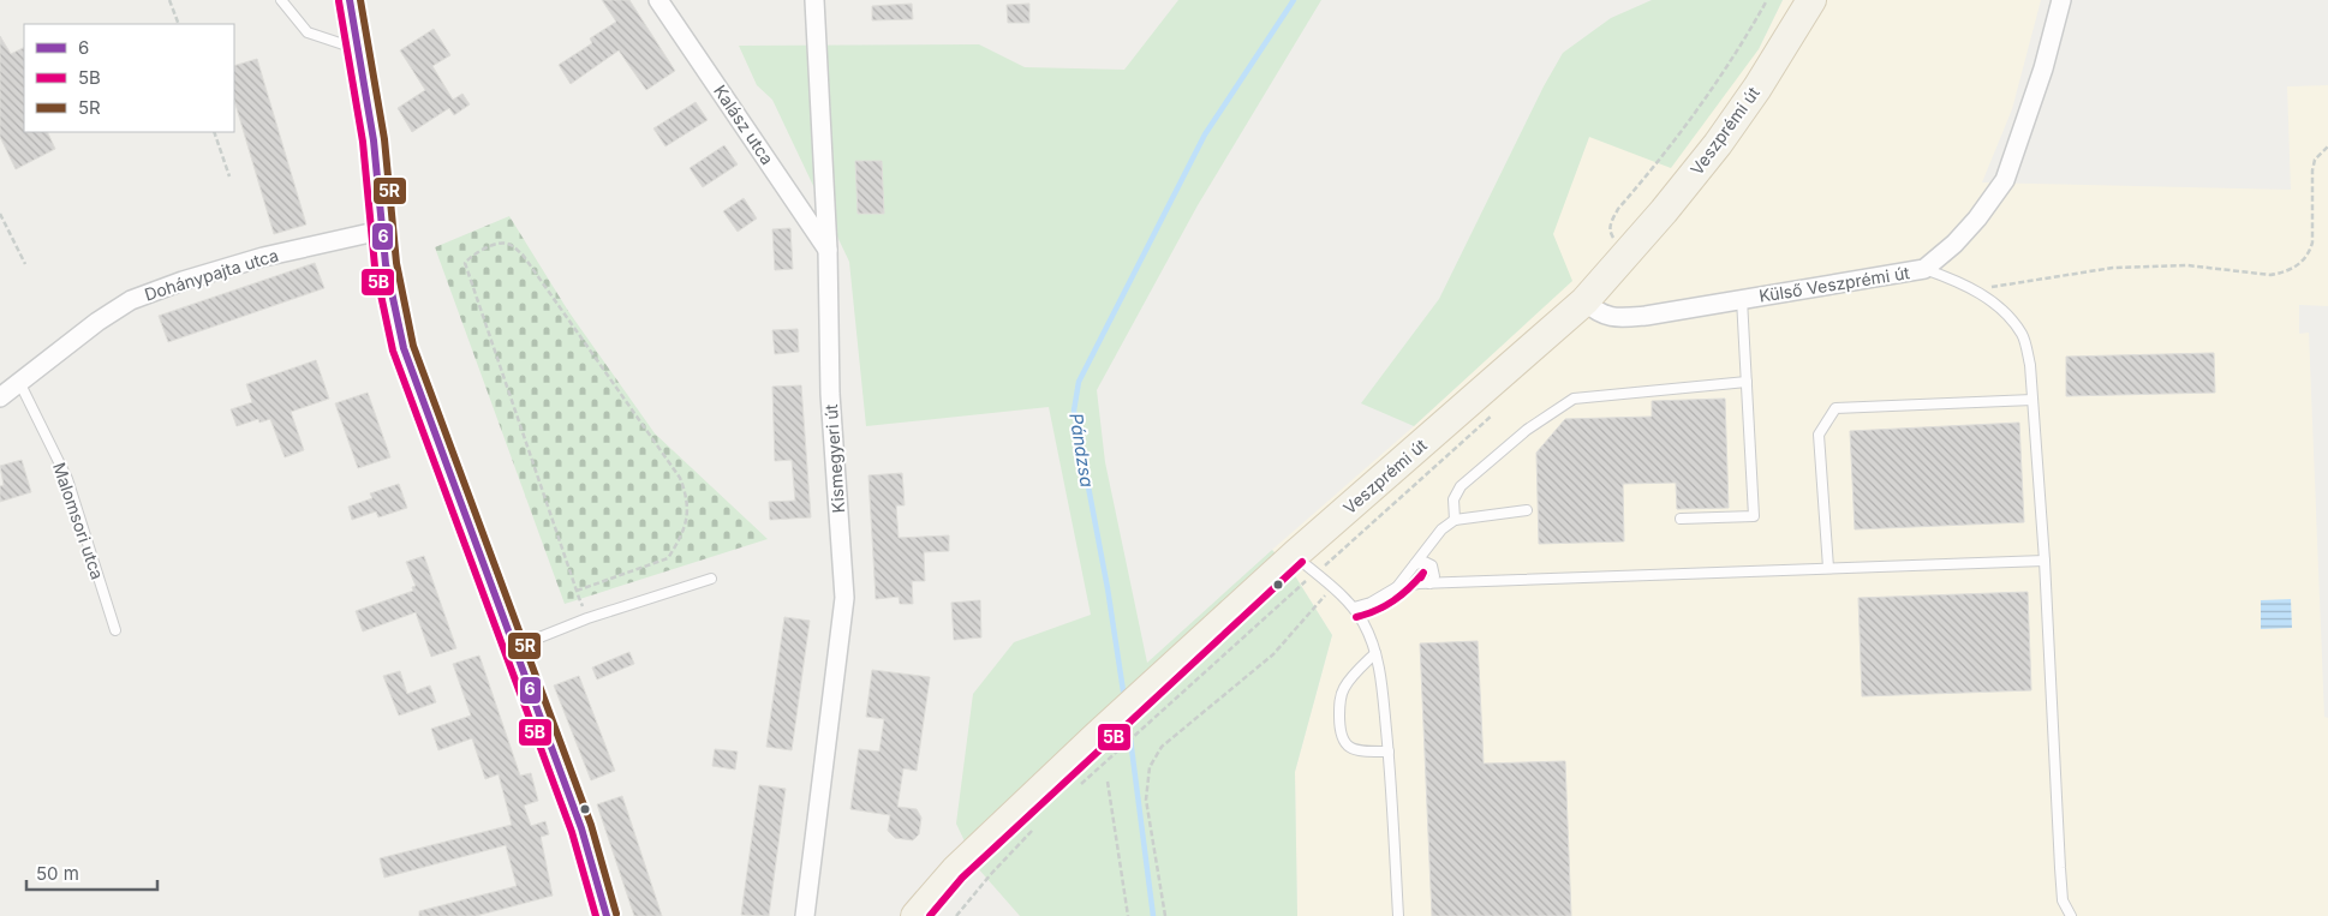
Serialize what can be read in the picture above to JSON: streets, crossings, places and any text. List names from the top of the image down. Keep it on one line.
{"streets":{"main road":["Veszprémi út"],"street":["Kalász utca","Dohánypajta utca","Külső Veszprémi út","Kismegyeri út"],"lane":["Malomsori utca"]},"crossings":[["Kalász utca","Kismegyeri út"],["Veszprémi út","Külső Veszprémi út"],["Dohánypajta utca","Malomsori utca"]],"water":["Pándzsa"],"lines":["transit line 6","transit line 5R","transit line 5B"],"legend":["6","5B","5R"],"scale_bar":"50 m"}
